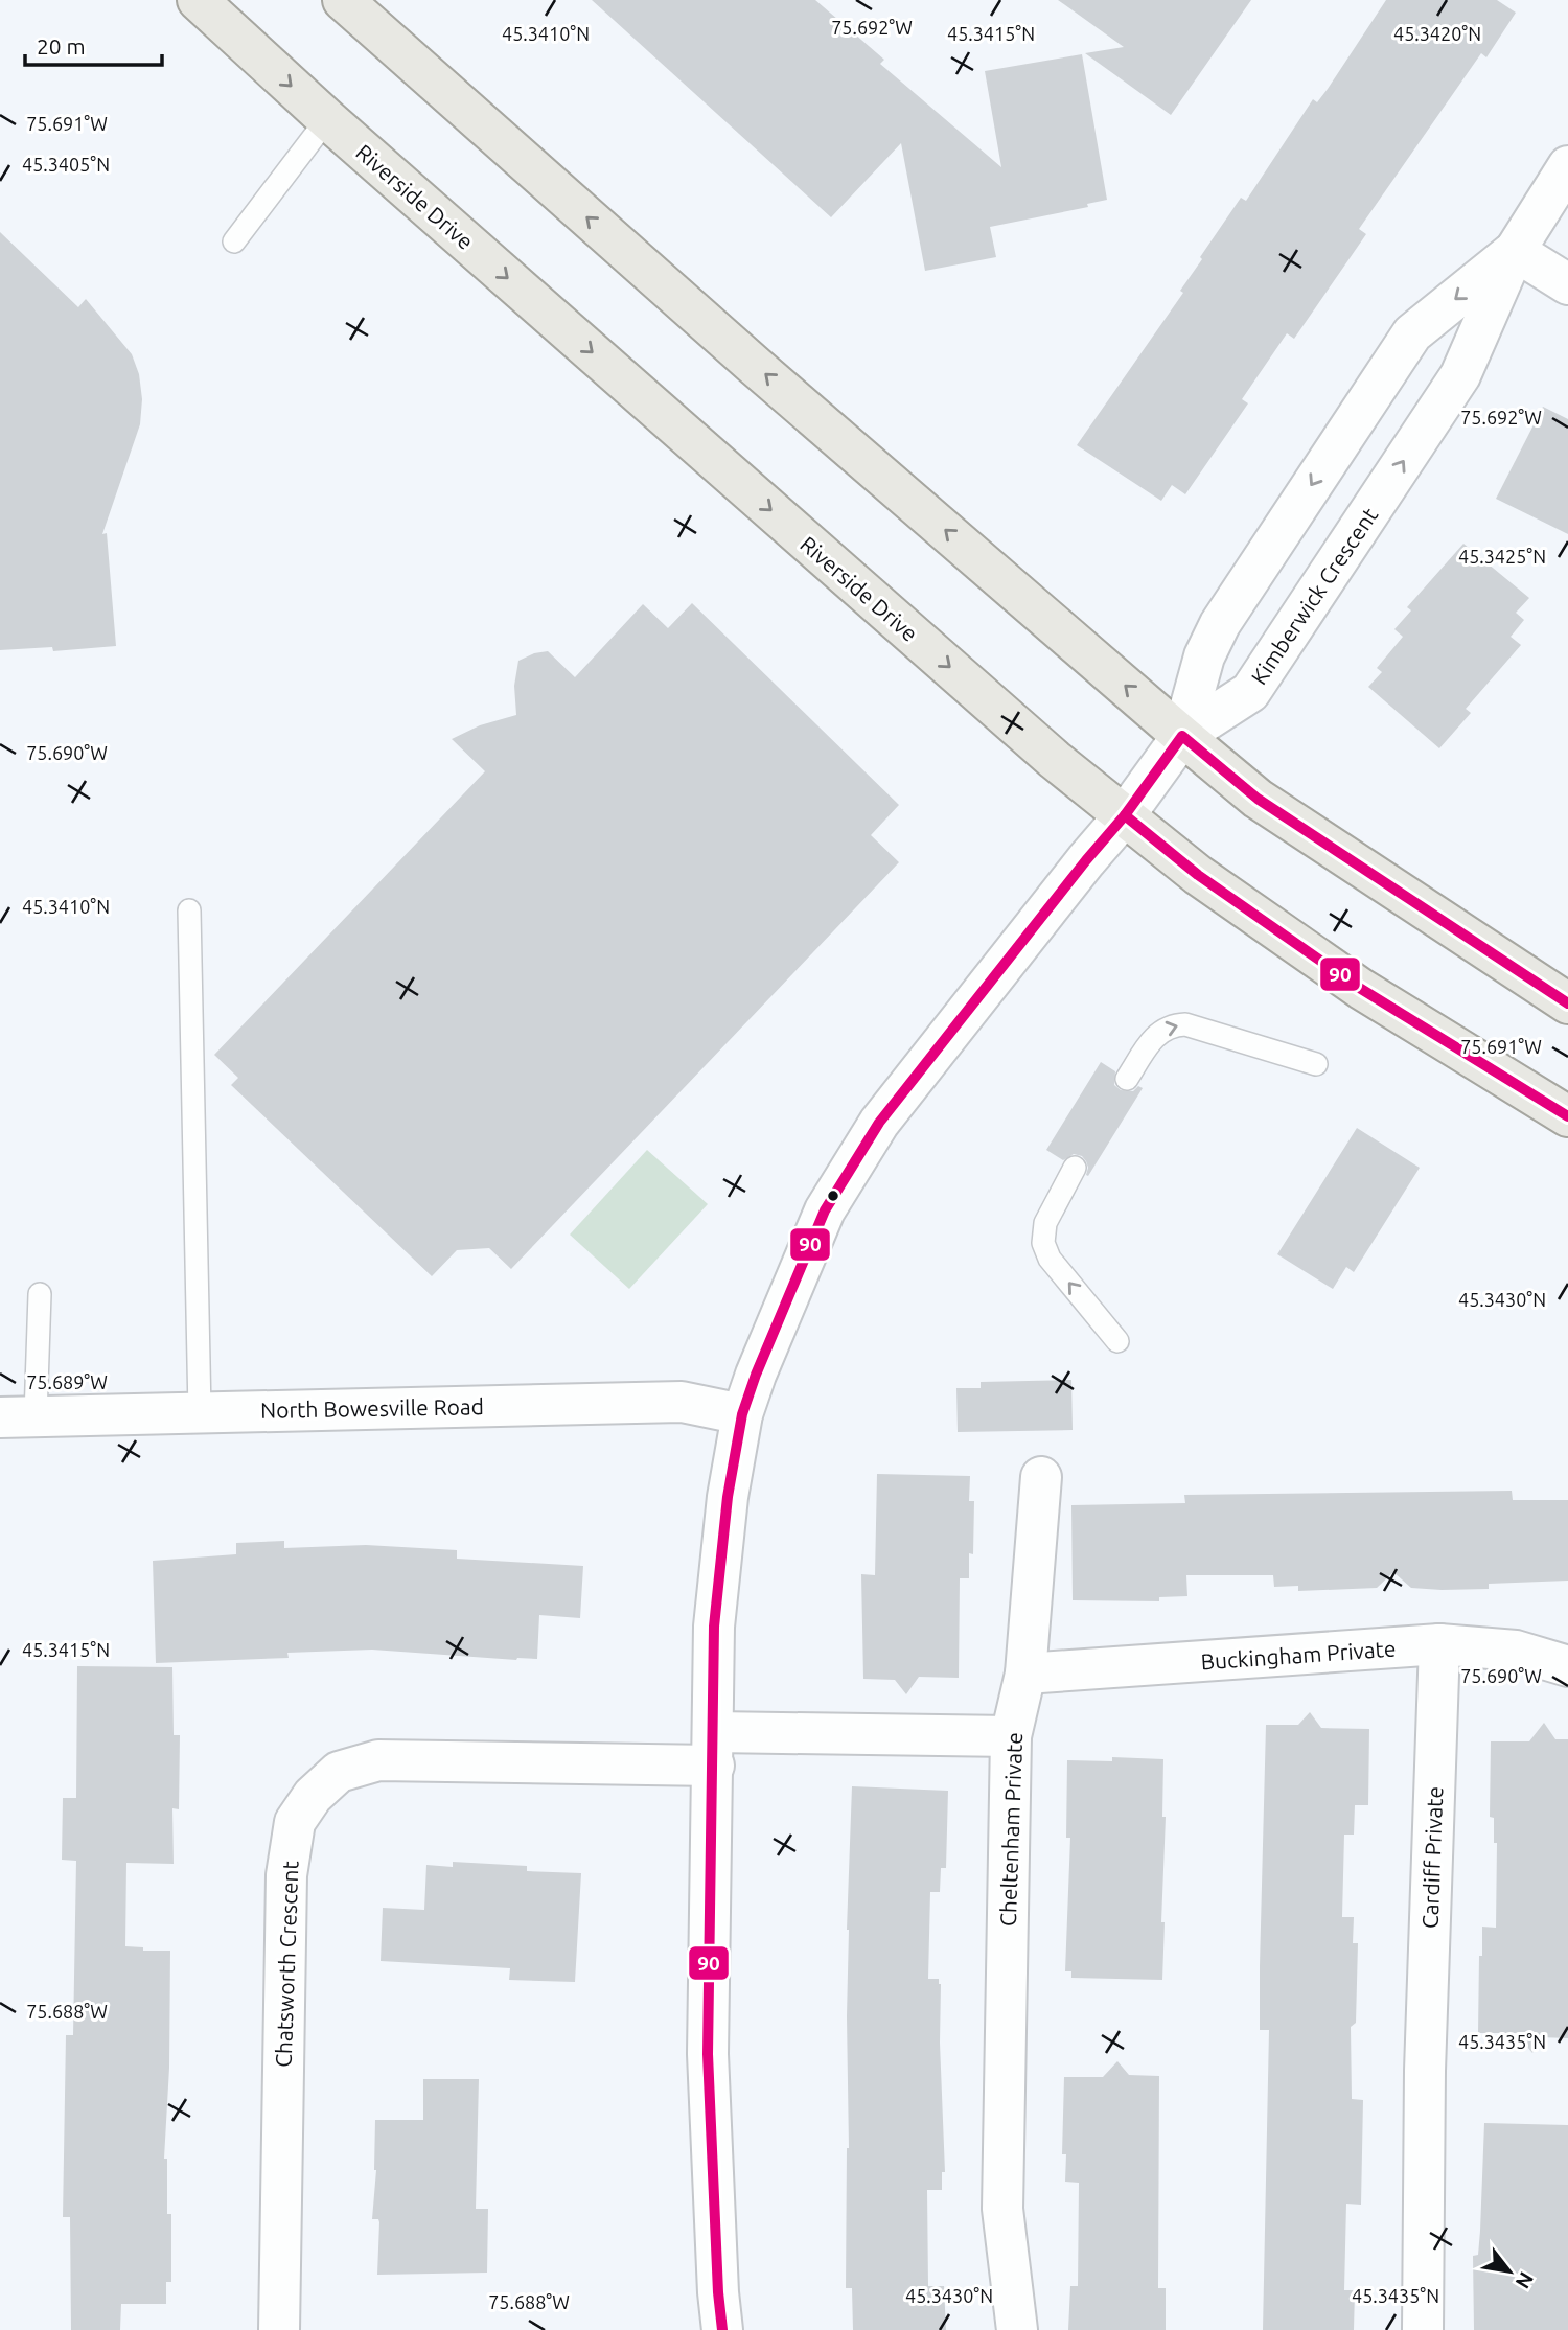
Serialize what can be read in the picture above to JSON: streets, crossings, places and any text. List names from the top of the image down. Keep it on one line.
{"streets":{"main road":["Riverside Drive"],"street":["Kimberwick Crescent","North Bowesville Road","Buckingham Private","Cheltenham Private","Cardiff Private","Chatsworth Crescent"]},"crossings":[["Buckingham Private","Cheltenham Private"],["Buckingham Private","Cardiff Private"]],"lines":["transit line 90"],"scale_bar":"20 m","north":"bottom right","coordinates":["75.692°W","45.3415°N","45.3420°N","45.3410°N","75.691°W","45.3405°N","45.3425°N","75.690°W","45.3430°N","75.689°W","75.688°W","45.3435°N"]}
